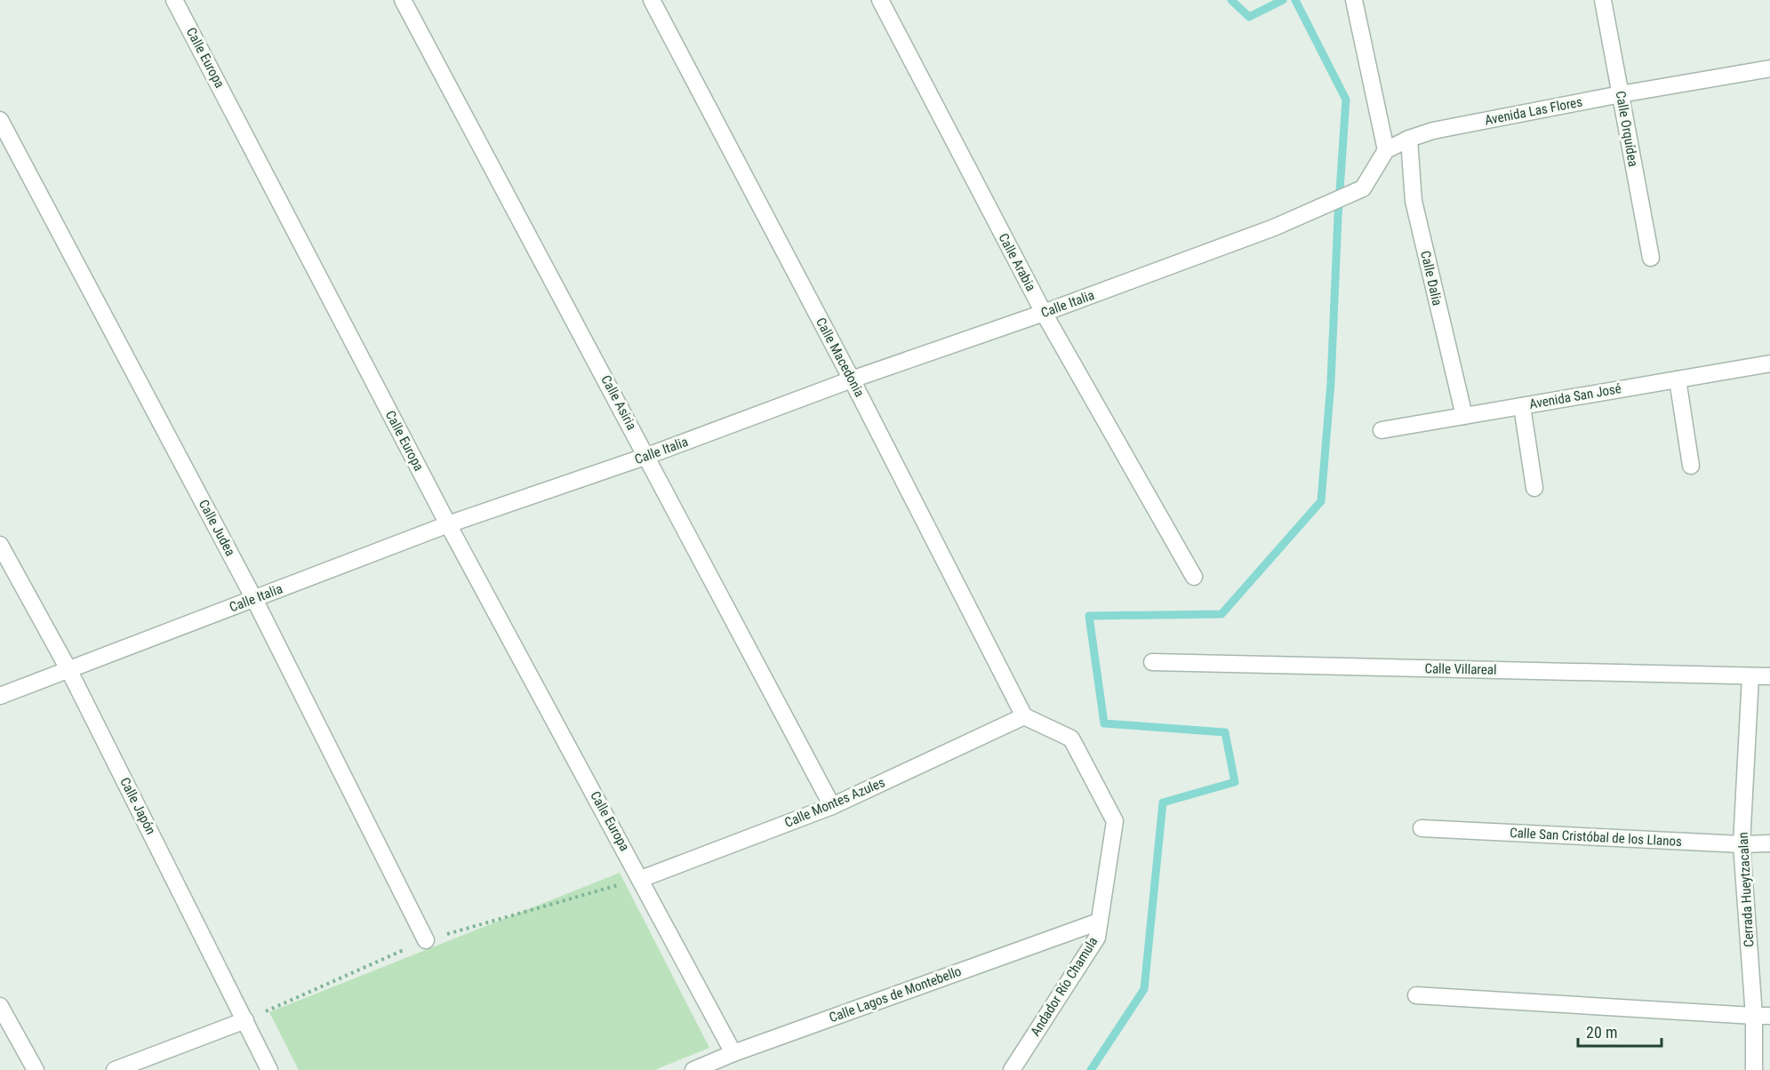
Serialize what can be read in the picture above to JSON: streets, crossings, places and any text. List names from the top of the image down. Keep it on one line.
{"streets":{"street":["Calle Europa","Avenida Las Flores","Calle Orquídea","Calle Arabia","Calle Dalia","Calle Italia","Calle Macedonia","Avenida San José","Calle Asiria","Calle Judea","Calle Villareal","Calle Montes Azules","Calle Japón","Calle San Cristóbal de los Llanos","Cerrada Hueytzacalan","Andador Río Chamula","Calle Lagos de Montebello"]},"crossings":[["Calle Europa","Calle Italia"],["Calle Europa","Calle Montes Azules"],["Calle Europa","Calle Lagos de Montebello"],["Avenida Las Flores","Calle Orquídea"],["Avenida Las Flores","Calle Dalia"],["Avenida Las Flores","Calle Italia"],["Calle Arabia","Calle Italia"],["Calle Dalia","Avenida San José"],["Calle Italia","Calle Macedonia"],["Calle Italia","Calle Asiria"],["Calle Italia","Calle Judea"],["Calle Italia","Calle Japón"],["Calle Macedonia","Calle Montes Azules"],["Calle Macedonia","Andador Río Chamula"],["Calle Asiria","Calle Montes Azules"],["Calle Villareal","Cerrada Hueytzacalan"],["Calle Montes Azules","Andador Río Chamula"],["Calle San Cristóbal de los Llanos","Cerrada Hueytzacalan"],["Andador Río Chamula","Calle Lagos de Montebello"]],"scale_bar":"20 m"}
